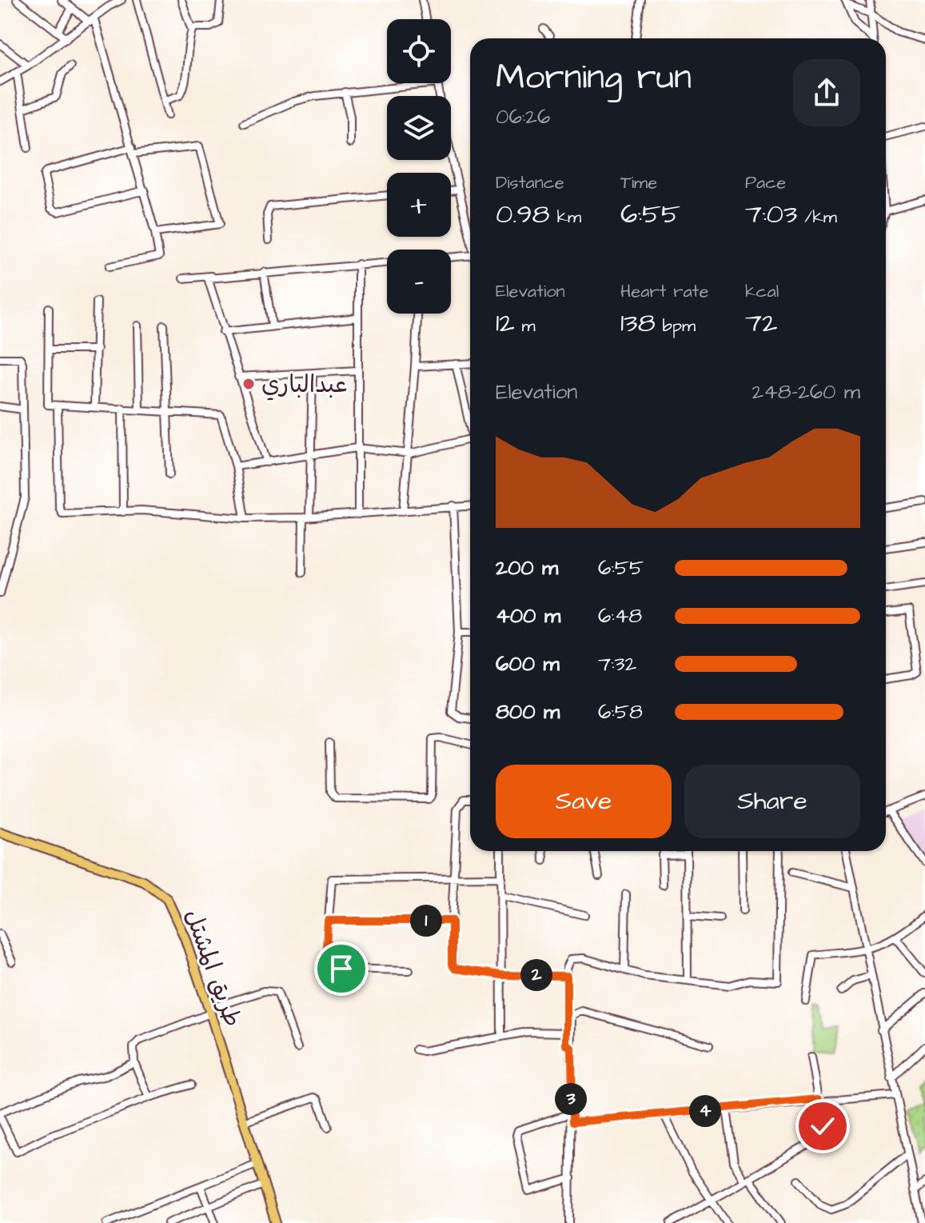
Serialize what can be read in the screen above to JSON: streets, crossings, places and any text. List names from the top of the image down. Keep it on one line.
{"streets":{"main road":["طريق المشتل"]},"places":["عبدالباري"],"page":{"map_buttons":["+","−"],"heading":["Morning run","06:26"],"stats":[["Distance","0.98 km"],["Time","6:55"],["Pace","7:03 /km"],["Elevation","12 m"],["Heart rate","138 bpm"],["kcal","72"]],"chart":["Elevation","248–260 m"],"list":[{"name":"200 m","note":"6:55"},{"name":"400 m","note":"6:48"},{"name":"600 m","note":"7:32"},{"name":"800 m","note":"6:58"}],"buttons":["Save","Share"],"pins":["1","2","3","4"]}}
